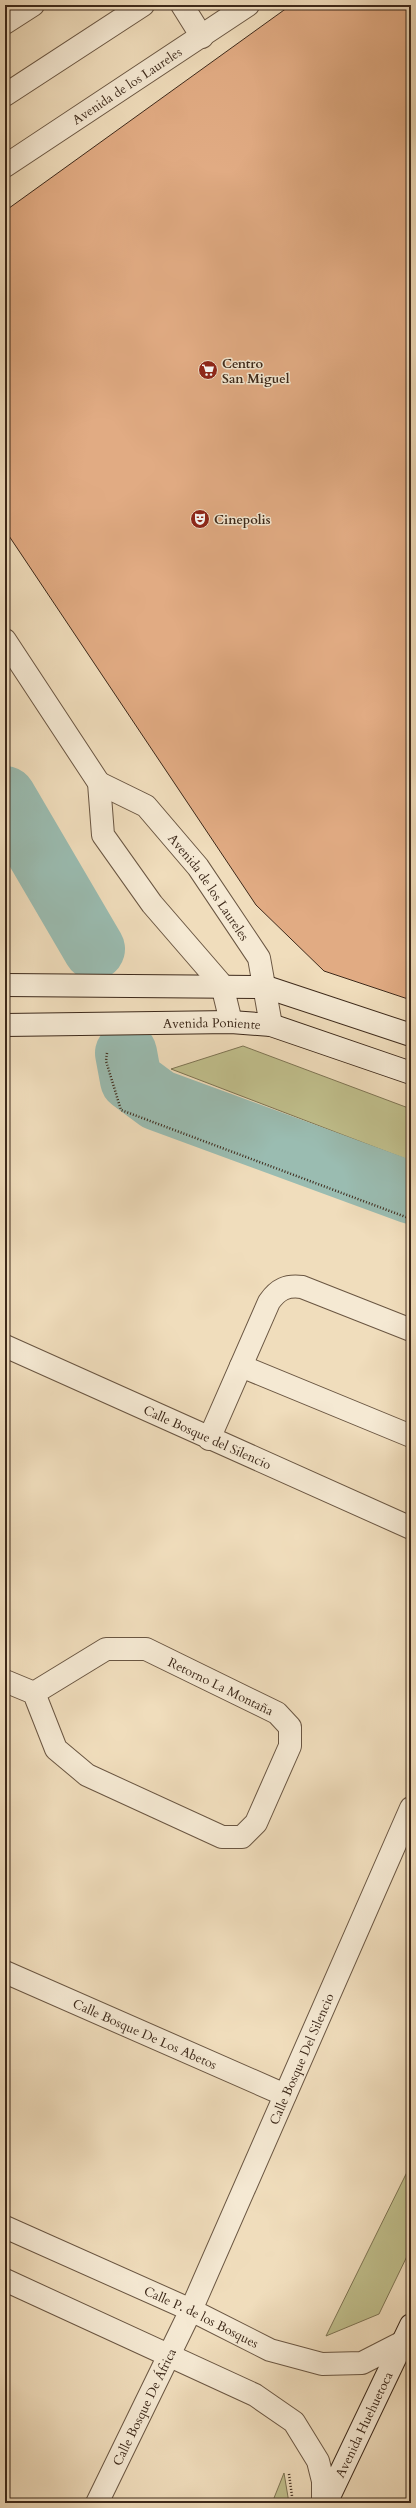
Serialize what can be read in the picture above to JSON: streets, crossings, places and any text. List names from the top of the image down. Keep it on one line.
{"streets":{"street":["Avenida de los Laureles","Avenida Poniente","Calle Bosque del Silencio","Retorno La Montaña","Calle Bosque De Los Abetos","Calle Bosque Del Silencio","Calle P. de los Bosques","Calle Bosque De África","Avenida Huehuetoca"]},"crossings":[["Avenida de los Laureles","Avenida Poniente"],["Calle Bosque De Los Abetos","Calle Bosque Del Silencio"],["Calle Bosque Del Silencio","Calle P. de los Bosques"],["Calle Bosque Del Silencio","Calle Bosque De África"],["Calle P. de los Bosques","Calle Bosque De África"],["Calle P. de los Bosques","Avenida Huehuetoca"]],"places":{"supermarket":["Centro San Miguel"],"theatre":["Cinepolis"]}}
